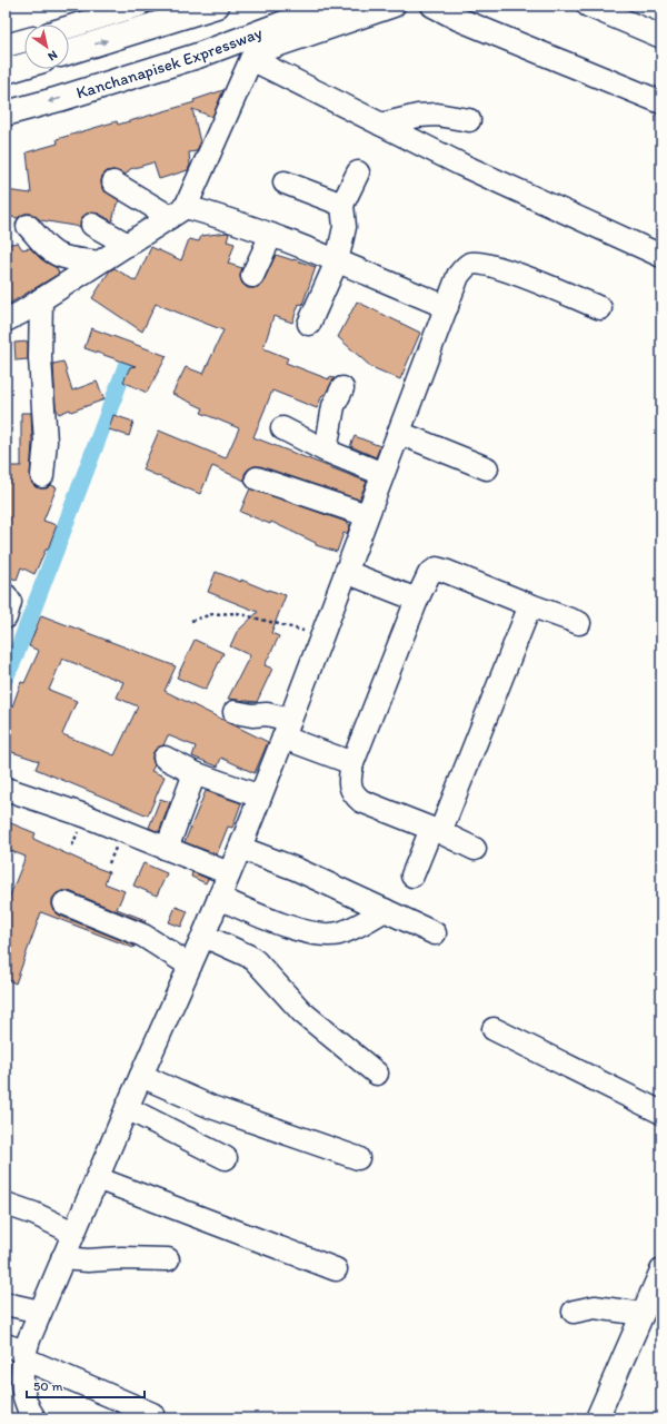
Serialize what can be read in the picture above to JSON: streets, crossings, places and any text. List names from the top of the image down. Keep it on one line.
{"streets":{"highway":["Kanchanapisek Expressway"]},"scale_bar":"50 m","north":"bottom right"}
